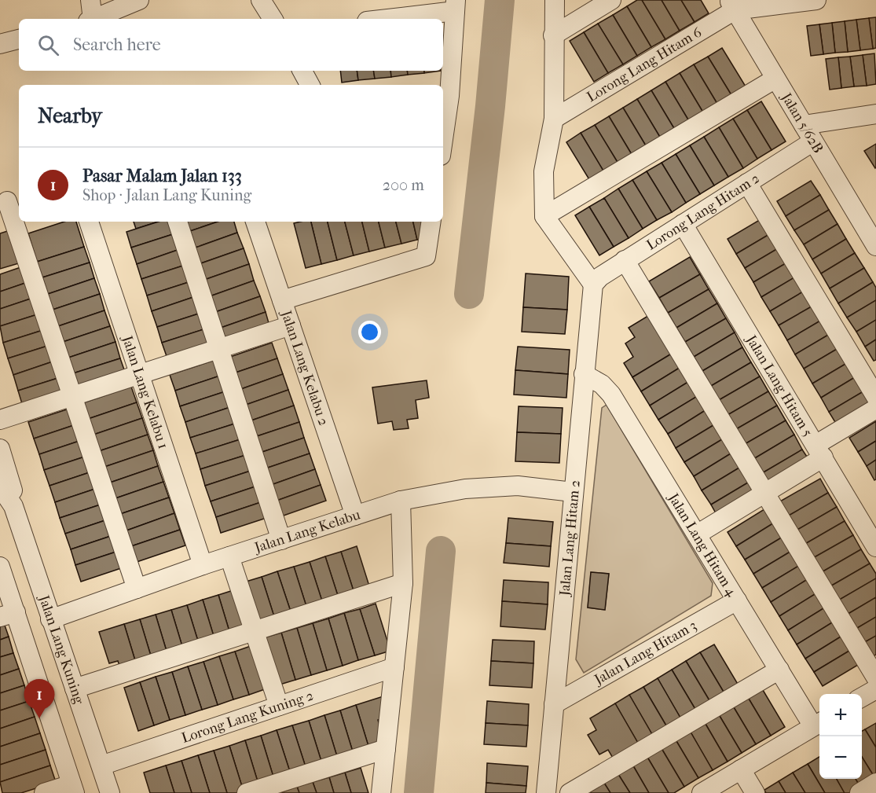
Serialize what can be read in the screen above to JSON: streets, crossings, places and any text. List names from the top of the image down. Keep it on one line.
{"streets":{"street":["Lorong Lang Hitam 6","Jalan 5/62B","Lorong Lang Hitam 2","Jalan Lang Kelabu 2","Jalan Lang Hitam 5","Jalan Lang Kelabu 1","Jalan Lang Kelabu","Jalan Lang Hitam 2","Jalan Lang Hitam 4","Jalan Lang Kuning","Jalan Lang Hitam 3","Lorong Lang Kuning 2"]},"crossings":[["Lorong Lang Hitam 6","Jalan 5/62B"],["Jalan 5/62B","Lorong Lang Hitam 2"],["Lorong Lang Hitam 2","Jalan Lang Hitam 5"],["Lorong Lang Hitam 2","Jalan Lang Hitam 2"],["Jalan Lang Kelabu 2","Jalan Lang Kelabu"],["Jalan Lang Kelabu 1","Jalan Lang Kelabu"],["Jalan Lang Kelabu","Jalan Lang Hitam 2"],["Jalan Lang Kelabu","Jalan Lang Kuning"],["Jalan Lang Hitam 2","Jalan Lang Hitam 4"],["Jalan Lang Hitam 2","Jalan Lang Hitam 3"],["Jalan Lang Hitam 4","Jalan Lang Hitam 3"],["Jalan Lang Kuning","Lorong Lang Kuning 2"]],"page":{"search":"Search here","heading":"Nearby","list":[{"mark":"1","name":"Pasar Malam Jalan 133","note":"Shop · Jalan Lang Kuning","value":"200 m"}],"pins":"1","map_buttons":["+","−"]}}
